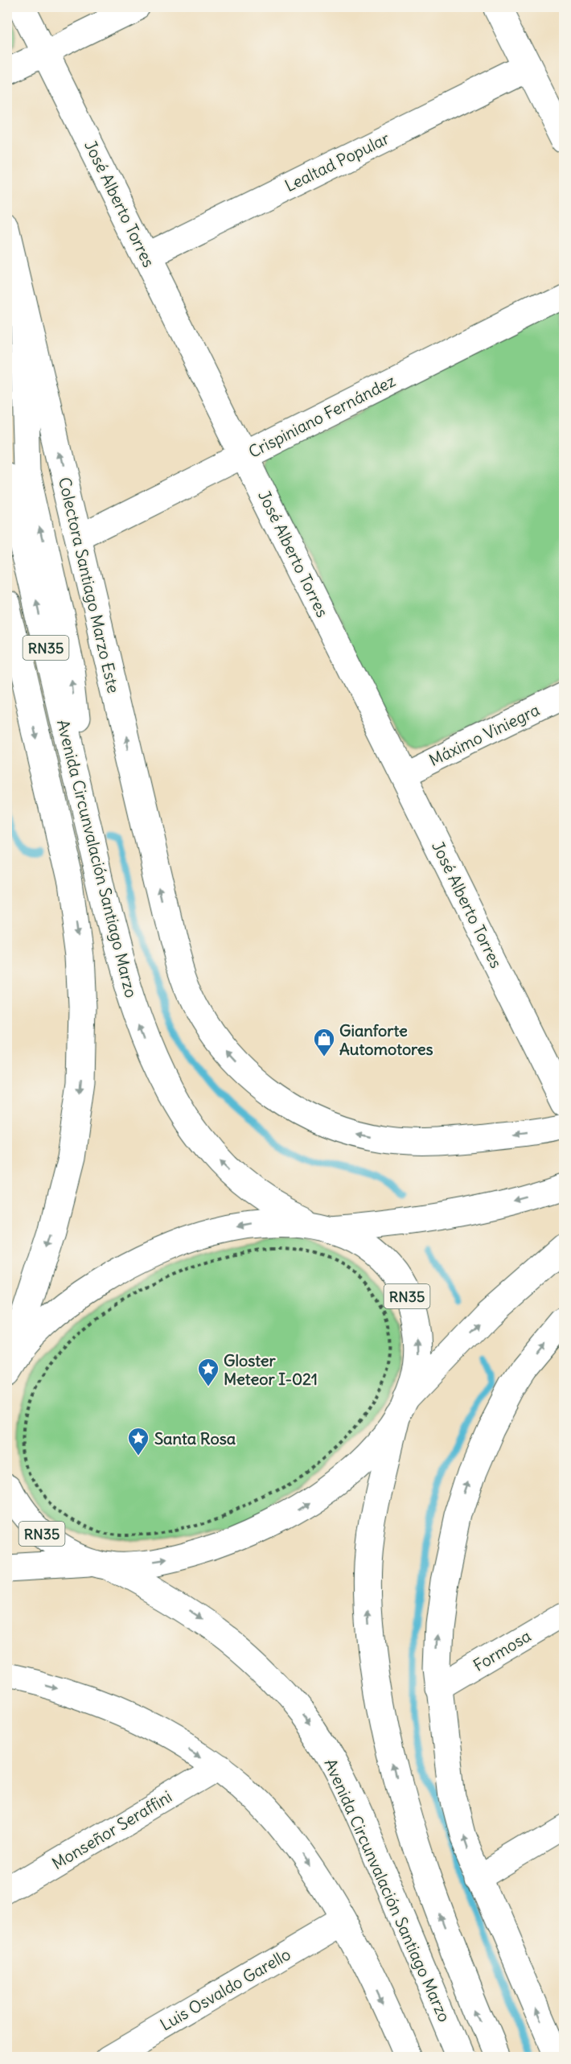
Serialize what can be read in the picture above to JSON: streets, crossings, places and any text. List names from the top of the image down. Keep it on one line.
{"streets":{"main road":["Lealtad Popular","José Alberto Torres","Crispiniano Fernández","Colectora Santiago Marzo Este","RN35","Máximo Viniegra","Avenida Circunvalación Santiago Marzo","Formosa","Monseñor Seraffini","Luis Osvaldo Garello"]},"crossings":[["Lealtad Popular","José Alberto Torres"],["José Alberto Torres","Crispiniano Fernández"],["José Alberto Torres","Máximo Viniegra"],["Crispiniano Fernández","Colectora Santiago Marzo Este"],["RN35","Avenida Circunvalación Santiago Marzo"]],"one_way":["Colectora Santiago Marzo Este"],"places":{"shop":["Gianforte Automotores"],"place":["Gloster Meteor I-021","Santa Rosa"]}}
